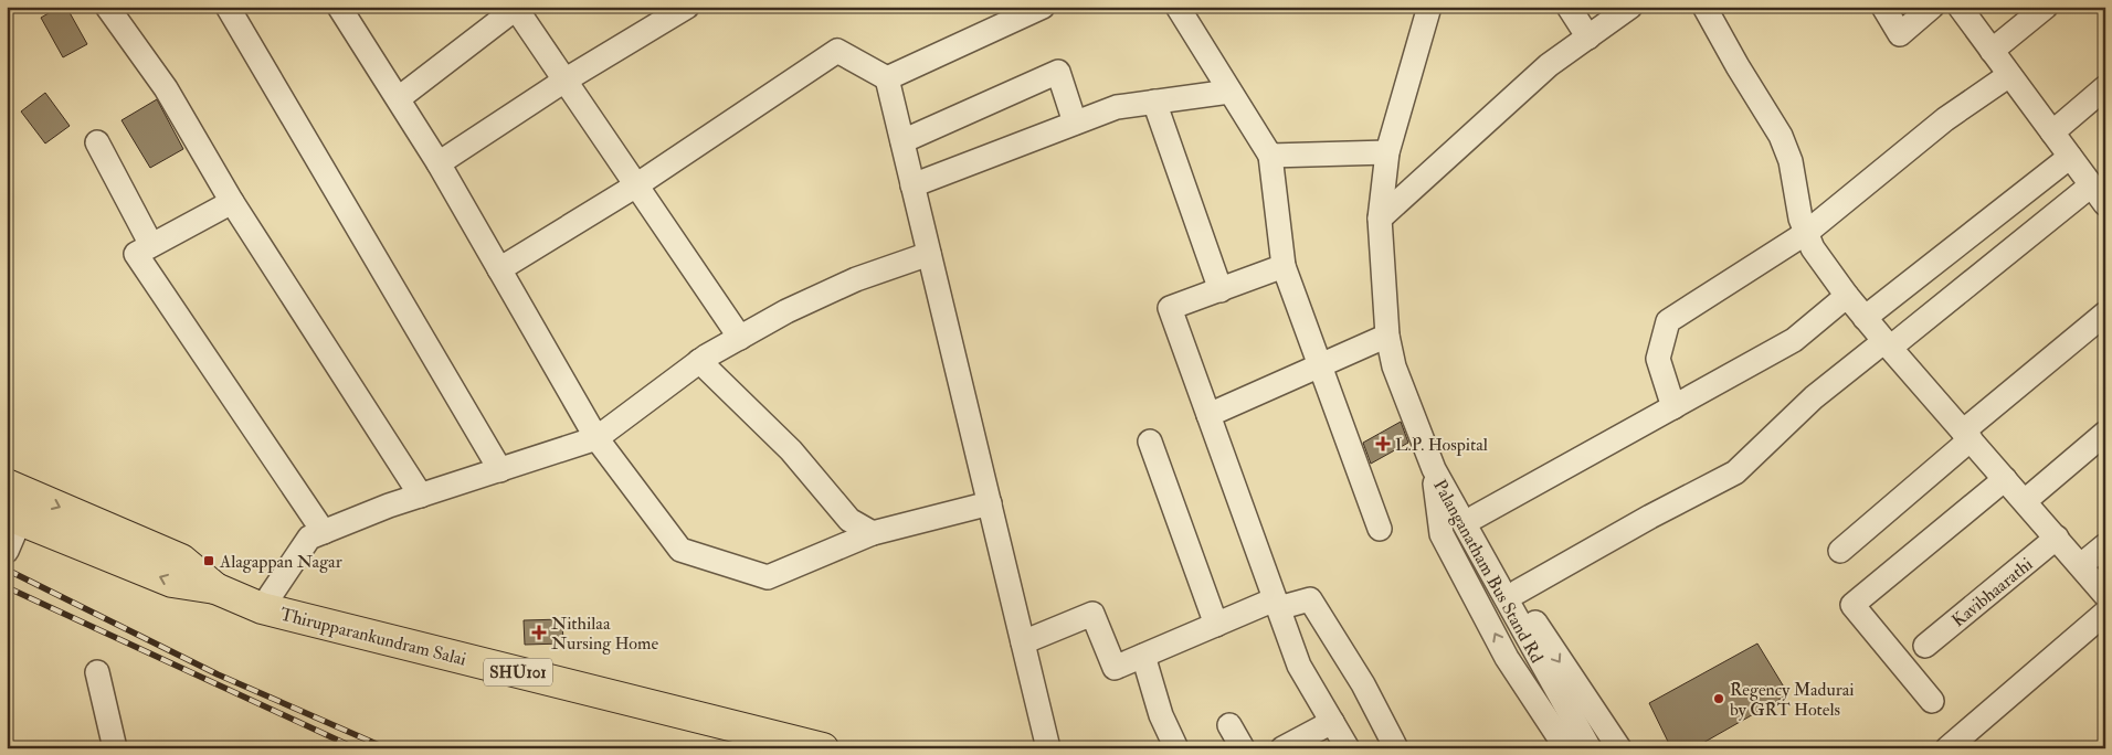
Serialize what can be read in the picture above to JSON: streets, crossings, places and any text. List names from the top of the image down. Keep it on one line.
{"streets":{"main road":["Thirupparankundram Salai","SHU101"],"street":["Palanganatham Bus Stand Rd","Kavibhaarathi"]},"places":{"health":["L.P. Hospital","Nithilaa Nursing Home"],"transit":["Alagappan Nagar"],"other":["Regency Madurai by GRT Hotels"]}}
